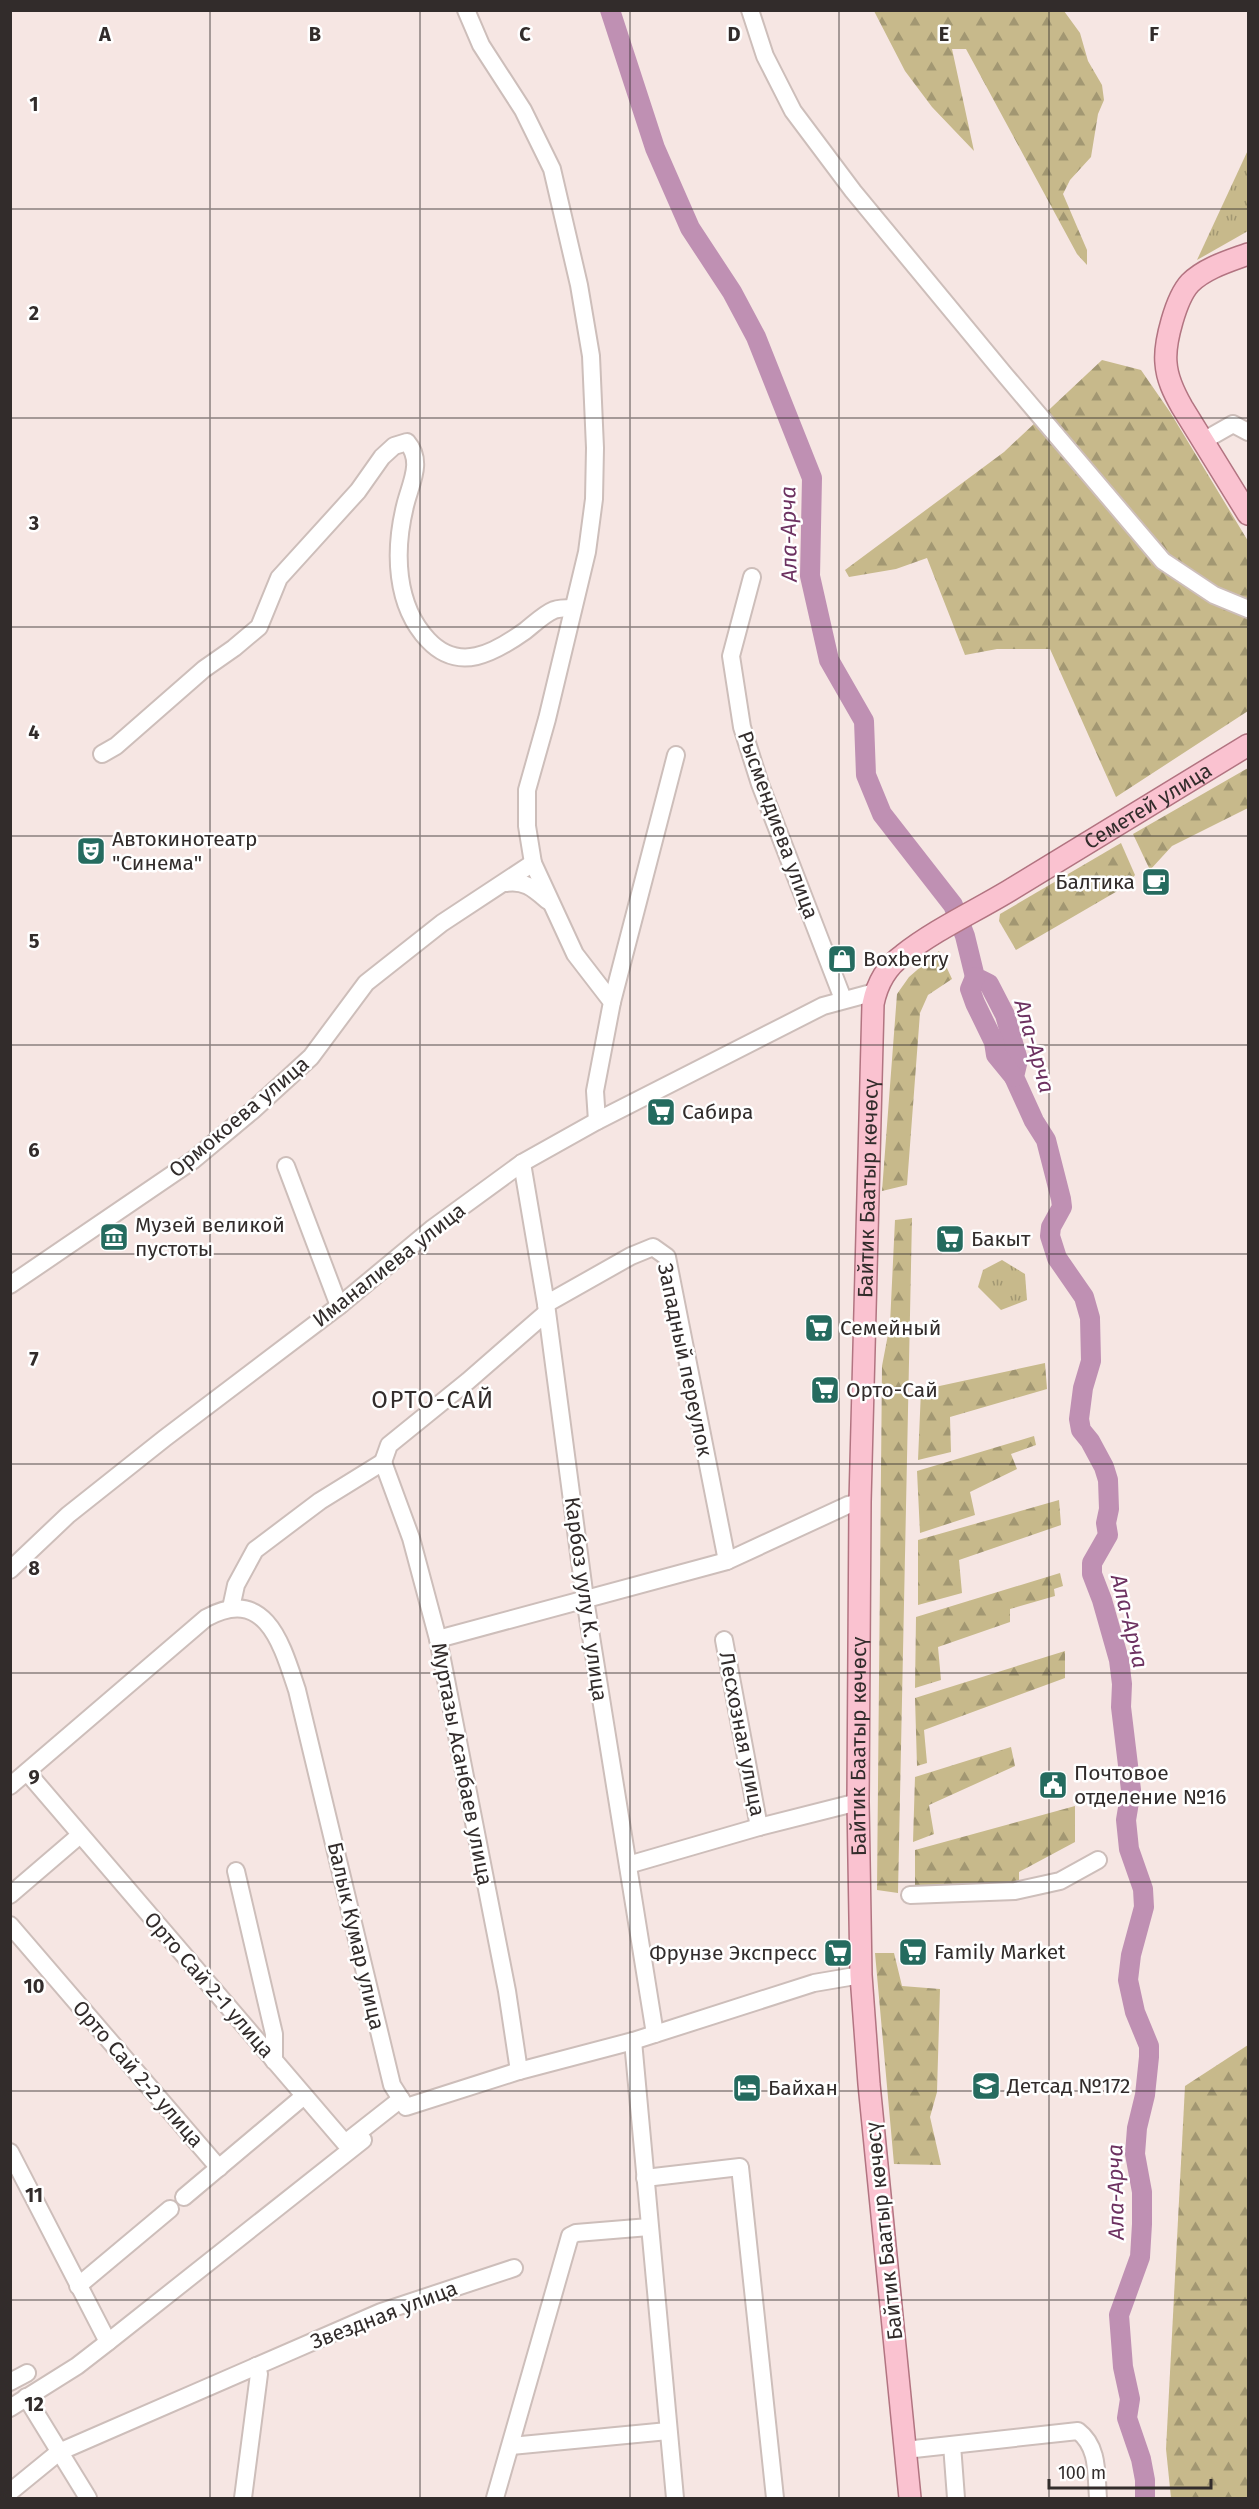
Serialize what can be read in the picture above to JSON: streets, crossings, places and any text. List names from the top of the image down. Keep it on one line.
{"streets":{"main road":["Семетей улица","Байтик Баатыр көчөсү"],"street":["Рысмендиева улица","Ормокоева улица","Иманалиева улица","Западный переулок","Карбоз уулу К. улица","Лесхозная улица","Муртазы Асанбаев улица","Балык Кумар улица","Орто Сай 2-1 улица","Орто Сай 2-2 улица","Звездная улица"]},"crossings":[["Семетей улица","Байтик Баатыр көчөсү"],["Семетей улица","Иманалиева улица"],["Рысмендиева улица","Иманалиева улица"],["Байтик Баатыр көчөсү","Иманалиева улица"],["Байтик Баатыр көчөсү","Лесхозная улица"],["Иманалиева улица","Карбоз уулу К. улица"],["Западный переулок","Карбоз уулу К. улица"],["Карбоз уулу К. улица","Лесхозная улица"],["Балык Кумар улица","Орто Сай 2-1 улица"]],"districts":["ОРТО-САЙ"],"water":["Ала-Арча"],"places":{"theatre":["Автокинотеатр \"Синема\""],"cafe":["Балтика"],"shop":["Boxberry"],"supermarket":["Сабира","Бакыт","Семейный","Орто-Сай","Family Market","Фрунзе Экспресс"],"museum":["Музей великой пустоты"],"public building":["Почтовое отделение №16"],"school or university":["Детсад №172"],"hotel":["Байхан"]},"scale_bar":"100 m","grid":{"columns":["A","B","C","D","E","F"],"rows":["1","2","3","4","5","6","7","8","9","10","11","12"]}}
